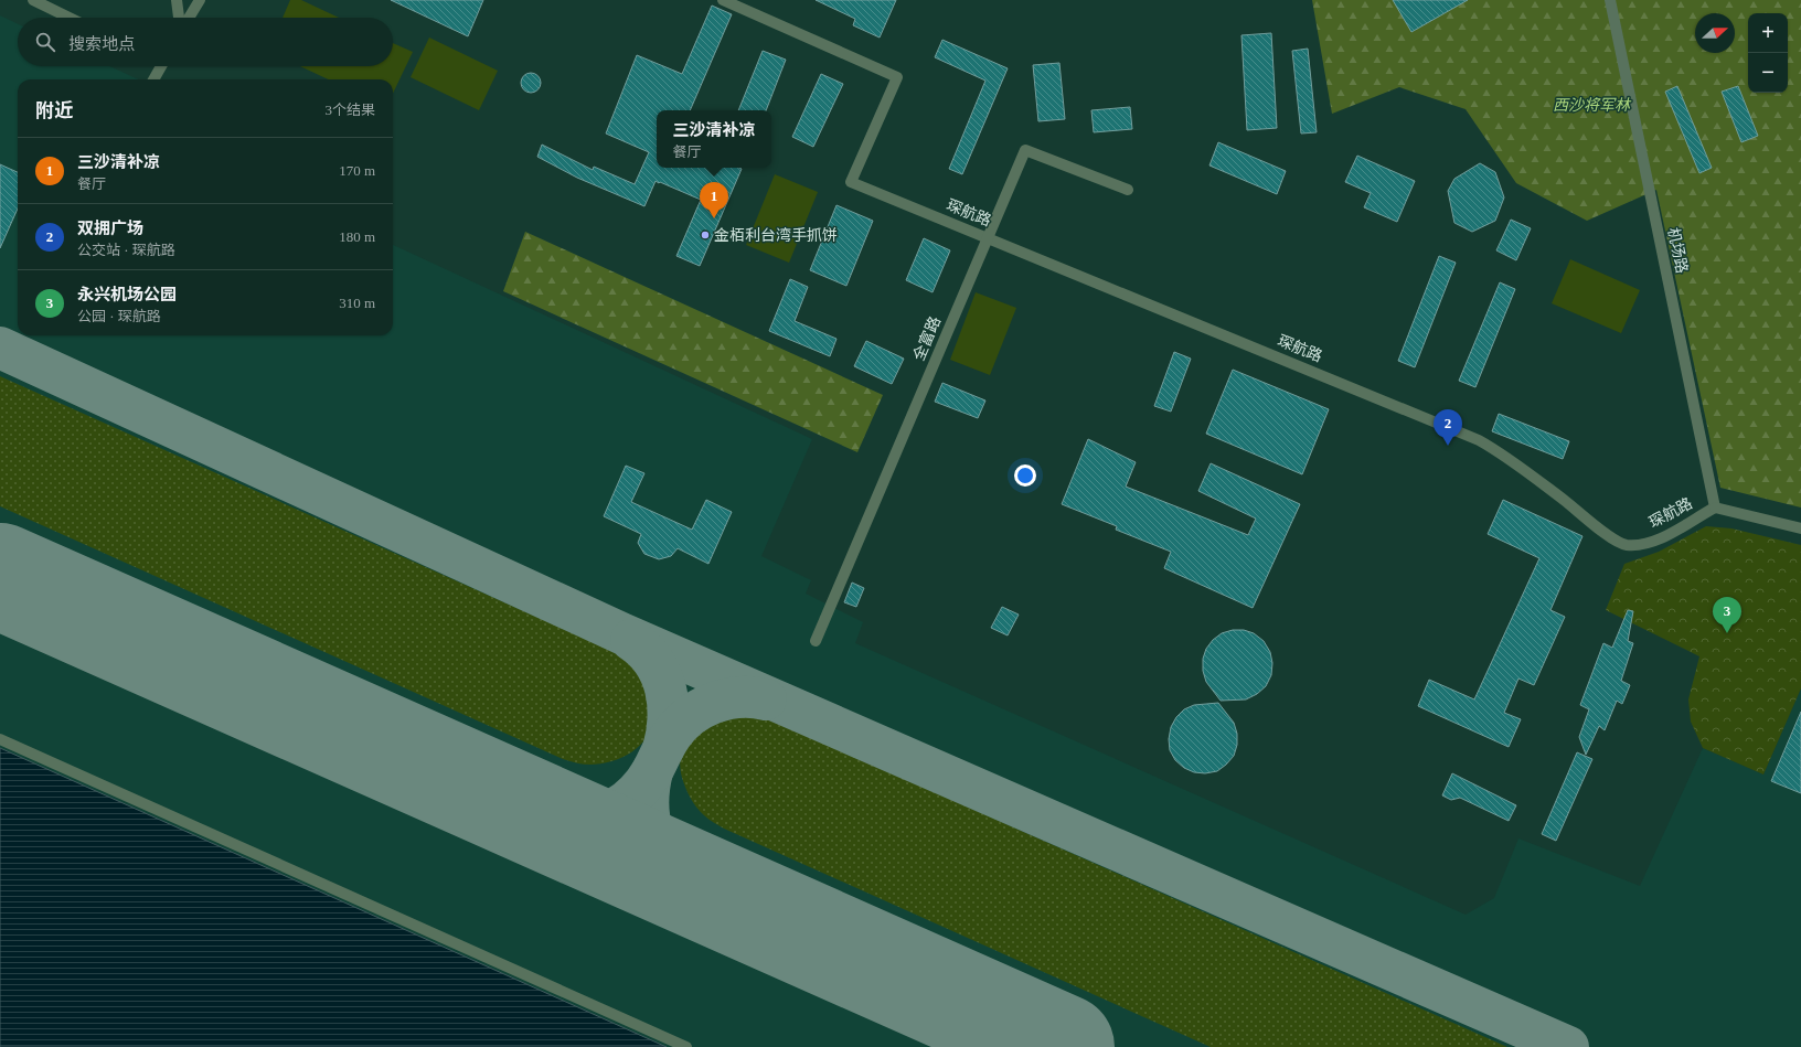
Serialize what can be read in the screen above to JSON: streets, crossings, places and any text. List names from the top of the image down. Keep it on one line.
{"streets":{"street":["琛航路","机场路","全富路"]},"crossings":[["琛航路","机场路"],["琛航路","全富路"]],"parks":["西沙将军林"],"places":["金栢利台湾手抓饼"],"north":"right","page":{"map_buttons":["+","−"],"search":"搜索地点","heading":["附近","3个结果"],"popup":["三沙清补凉","餐厅"],"list":[{"mark":"1","name":"三沙清补凉","note":"餐厅","value":"170 m"},{"mark":"2","name":"双拥广场","note":"公交站 · 琛航路","value":"180 m"},{"mark":"3","name":"永兴机场公园","note":"公园 · 琛航路","value":"310 m"}],"pins":["1","2","3"]}}
